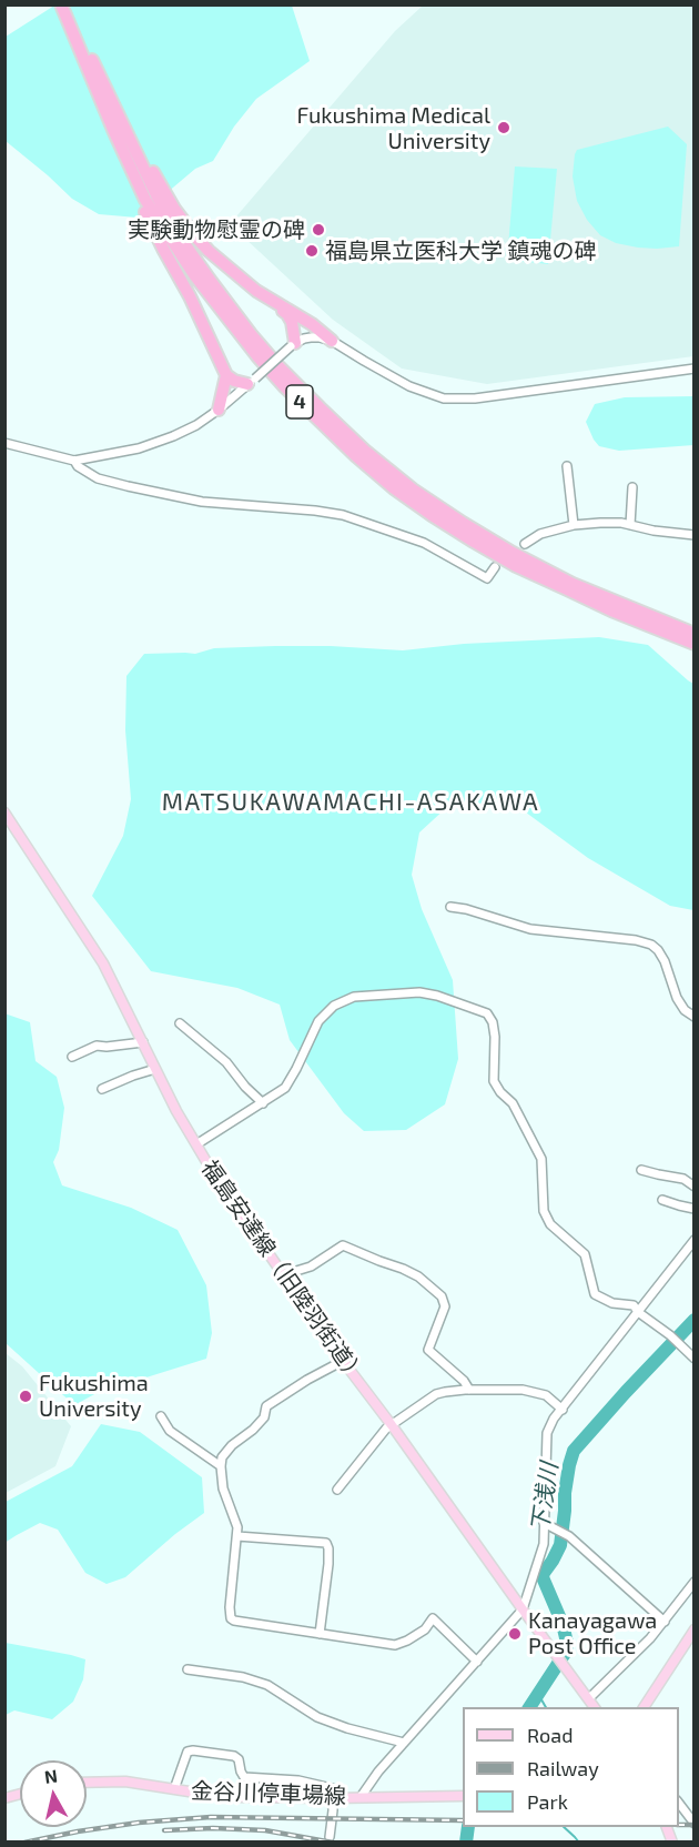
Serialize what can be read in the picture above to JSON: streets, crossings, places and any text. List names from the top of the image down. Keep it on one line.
{"streets":{"highway":["4"],"main road":["福島安達線（旧陸羽街道）","金谷川停車場線"]},"districts":["MATSUKAWAMACHI-ASAKAWA"],"water":["下浅川"],"places":["Fukushima Medical University","実験動物慰霊の碑","福島県立医科大学 鎮魂の碑","Fukushima University","Kanayagawa Post Office"],"legend":["Road","Railway","Park"],"north":"top"}
